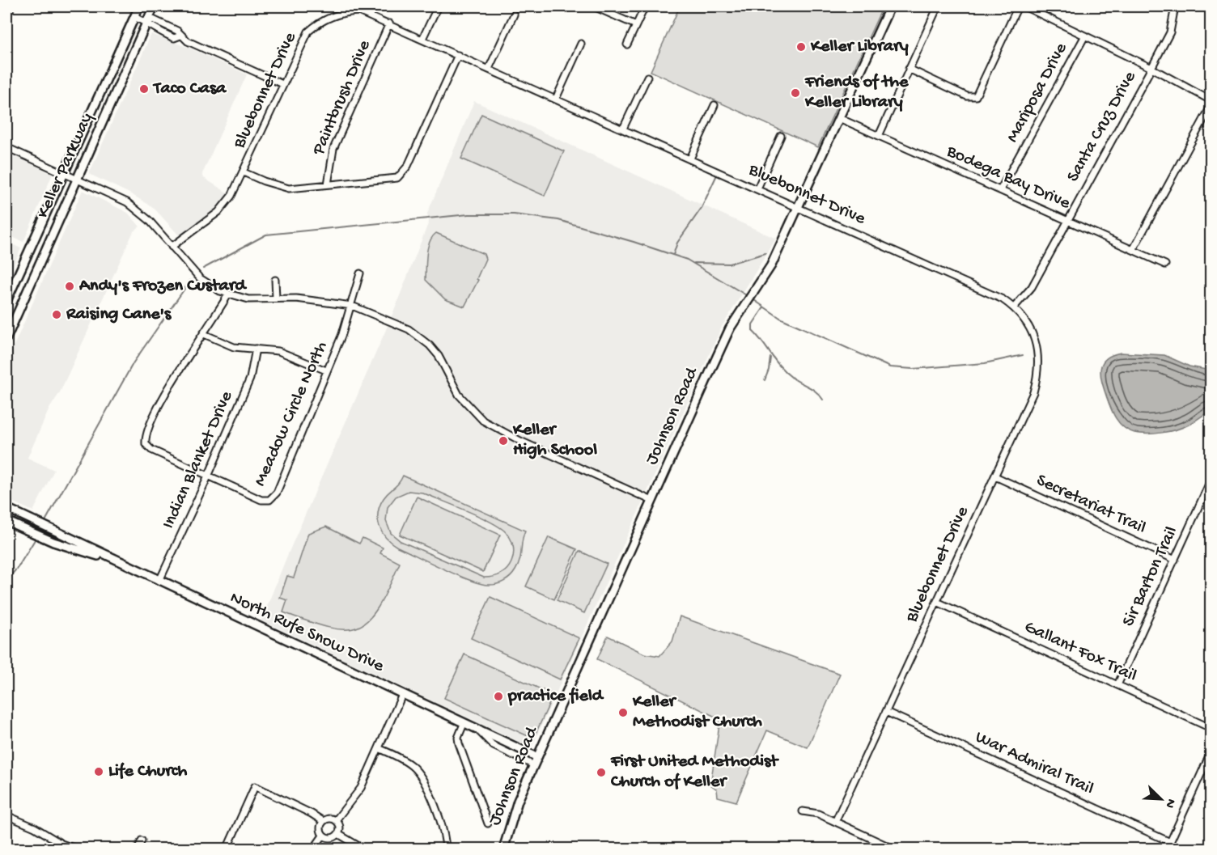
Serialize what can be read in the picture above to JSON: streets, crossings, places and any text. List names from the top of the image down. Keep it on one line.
{"streets":{"main road":["Keller Parkway","Johnson Road","North Rufe Snow Drive"],"street":["Bluebonnet Drive","Mariposa Drive","Paintbrush Drive","Santa Cruz Drive","Bodega Bay Drive","Meadow Circle North","Indian Blanket Drive","Secretariat Trail","Sir Barton Trail","Gallant Fox Trail","War Admiral Trail"]},"crossings":[["Bluebonnet Drive","Paintbrush Drive"],["Bluebonnet Drive","Santa Cruz Drive"],["Bluebonnet Drive","Johnson Road"],["Bluebonnet Drive","Secretariat Trail"],["Bluebonnet Drive","Gallant Fox Trail"],["Bluebonnet Drive","War Admiral Trail"],["Mariposa Drive","Bodega Bay Drive"],["Santa Cruz Drive","Bodega Bay Drive"],["Bodega Bay Drive","Johnson Road"],["Meadow Circle North","Indian Blanket Drive"],["Johnson Road","North Rufe Snow Drive"],["Indian Blanket Drive","North Rufe Snow Drive"],["Secretariat Trail","Sir Barton Trail"],["Sir Barton Trail","Gallant Fox Trail"]],"places":["Keller Library","Taco Casa","Friends of the Keller Library","Andy's Frozen Custard","Raising Cane's","Keller High School","practice field","Keller Methodist Church","Life Church","First United Methodist Church of Keller"],"north":"bottom right"}
